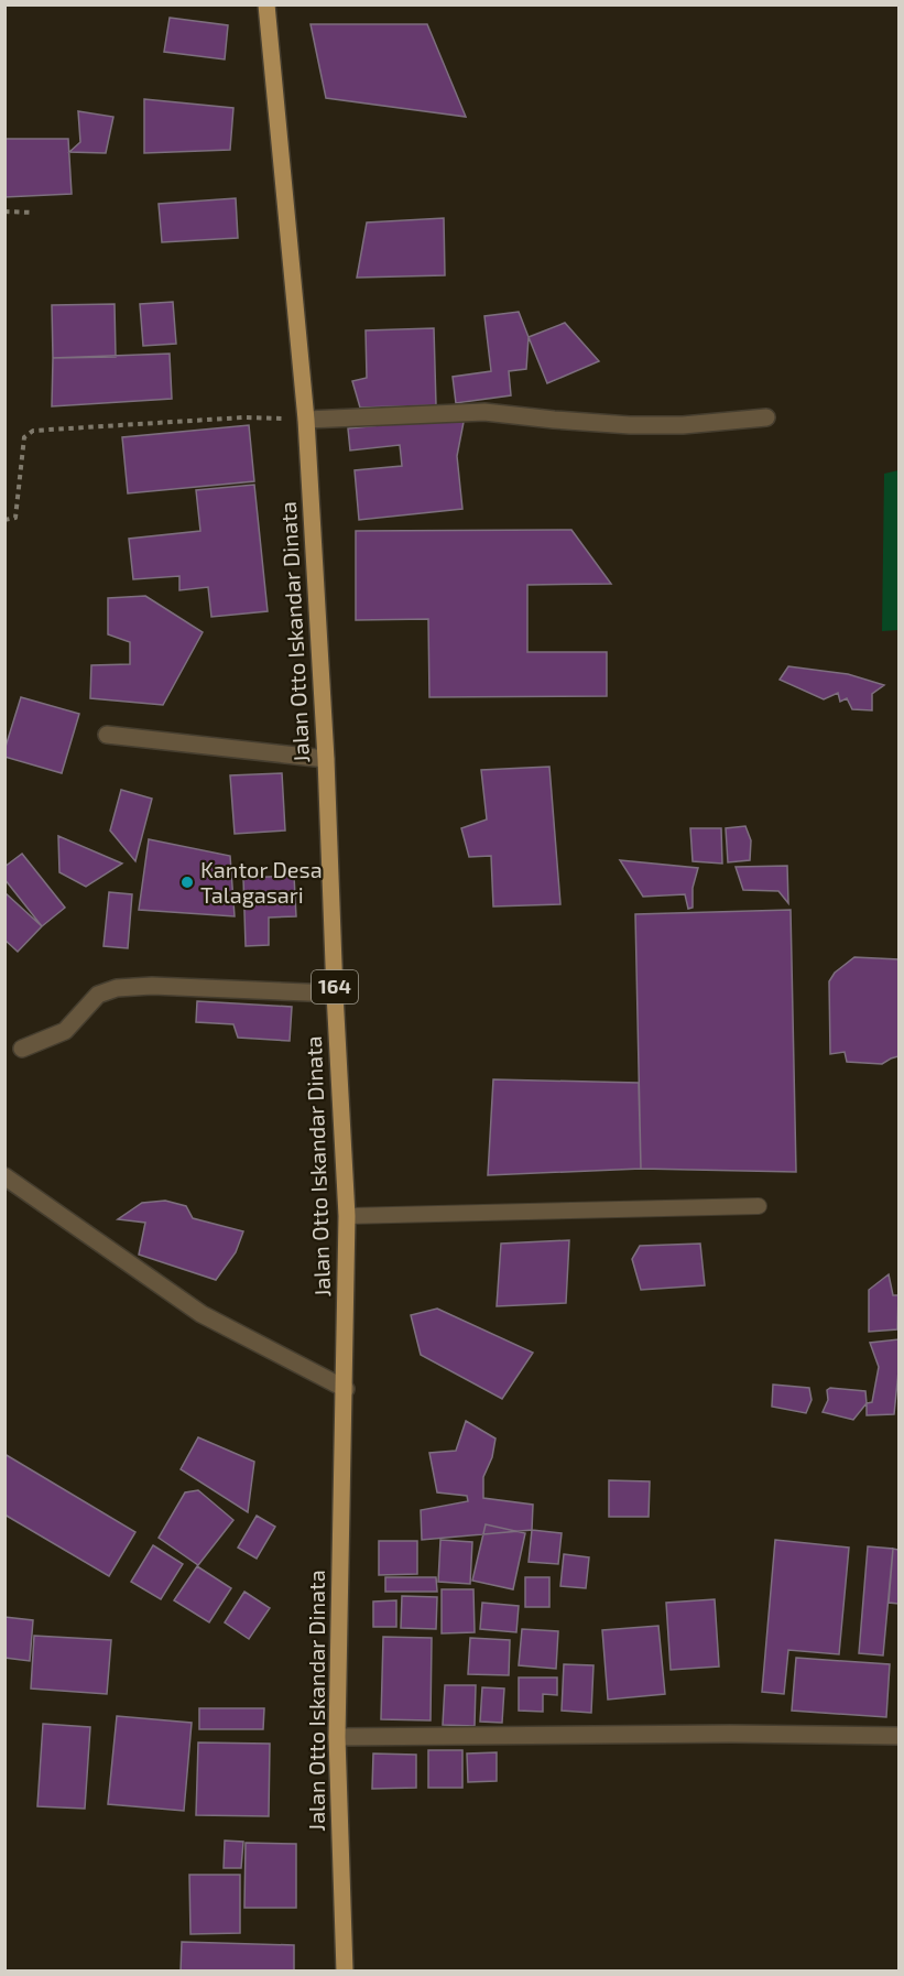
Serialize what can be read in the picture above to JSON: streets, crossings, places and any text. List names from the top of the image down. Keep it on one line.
{"streets":{"main road":["Jalan Otto Iskandar Dinata","164"]},"places":["Kantor Desa Talagasari"]}
